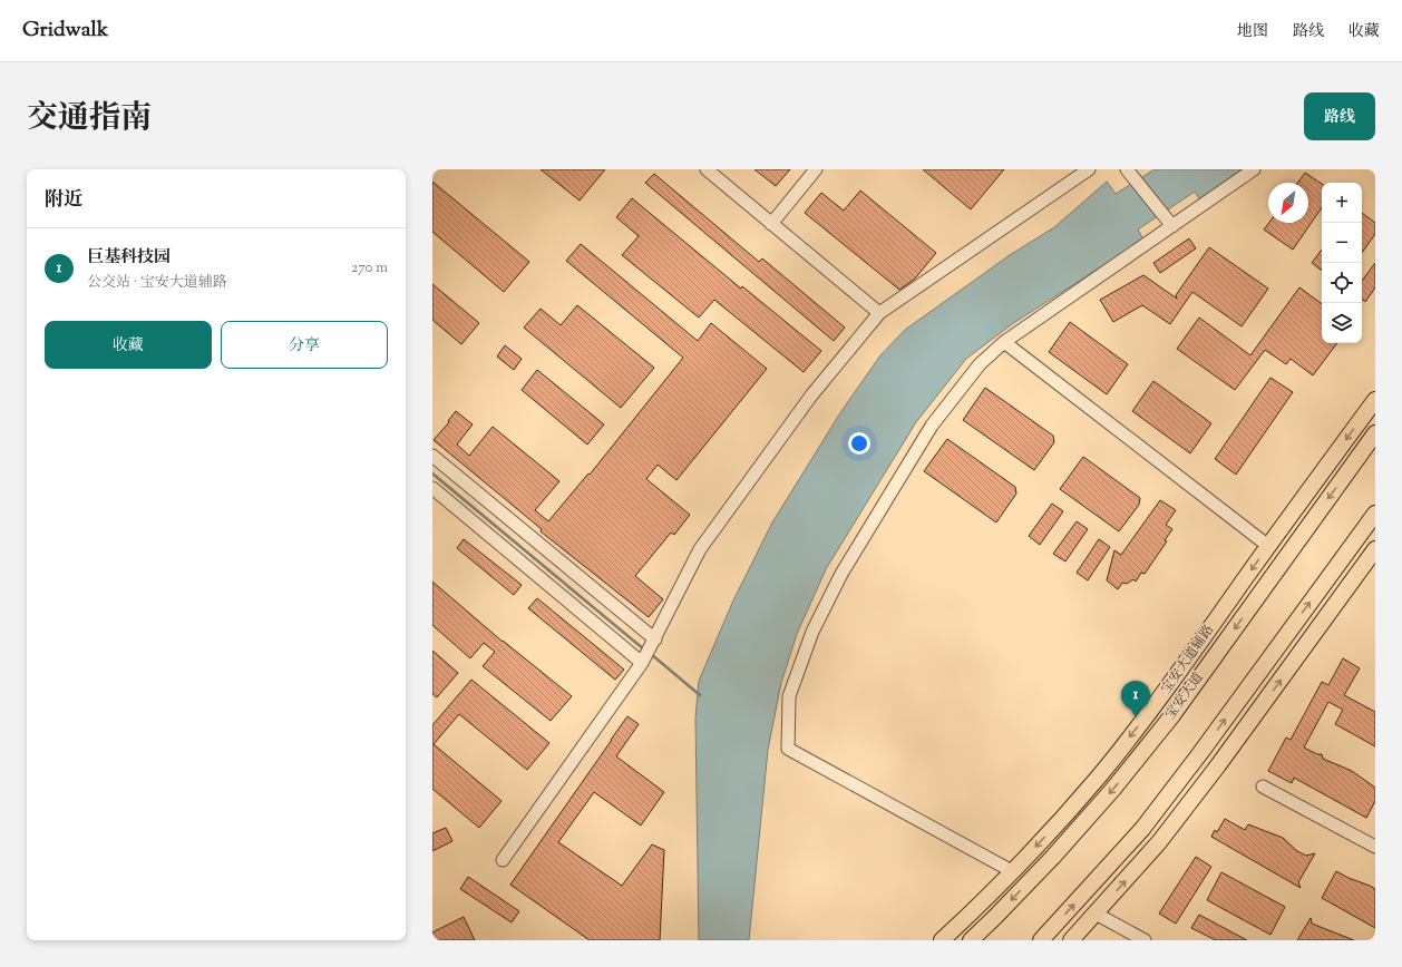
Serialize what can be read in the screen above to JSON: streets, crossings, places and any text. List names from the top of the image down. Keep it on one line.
{"streets":{"main road":["宝安大道辅路","宝安大道"]},"north":"bottom left","page":{"header":"Gridwalk","nav":["地图","路线","收藏"],"title":"交通指南","buttons":["路线",["收藏","分享"]],"heading":"附近","map_buttons":["+","−"],"list":[{"mark":"1","name":"巨基科技园","note":"公交站 · 宝安大道辅路","value":"270 m"}],"pins":"1"}}
